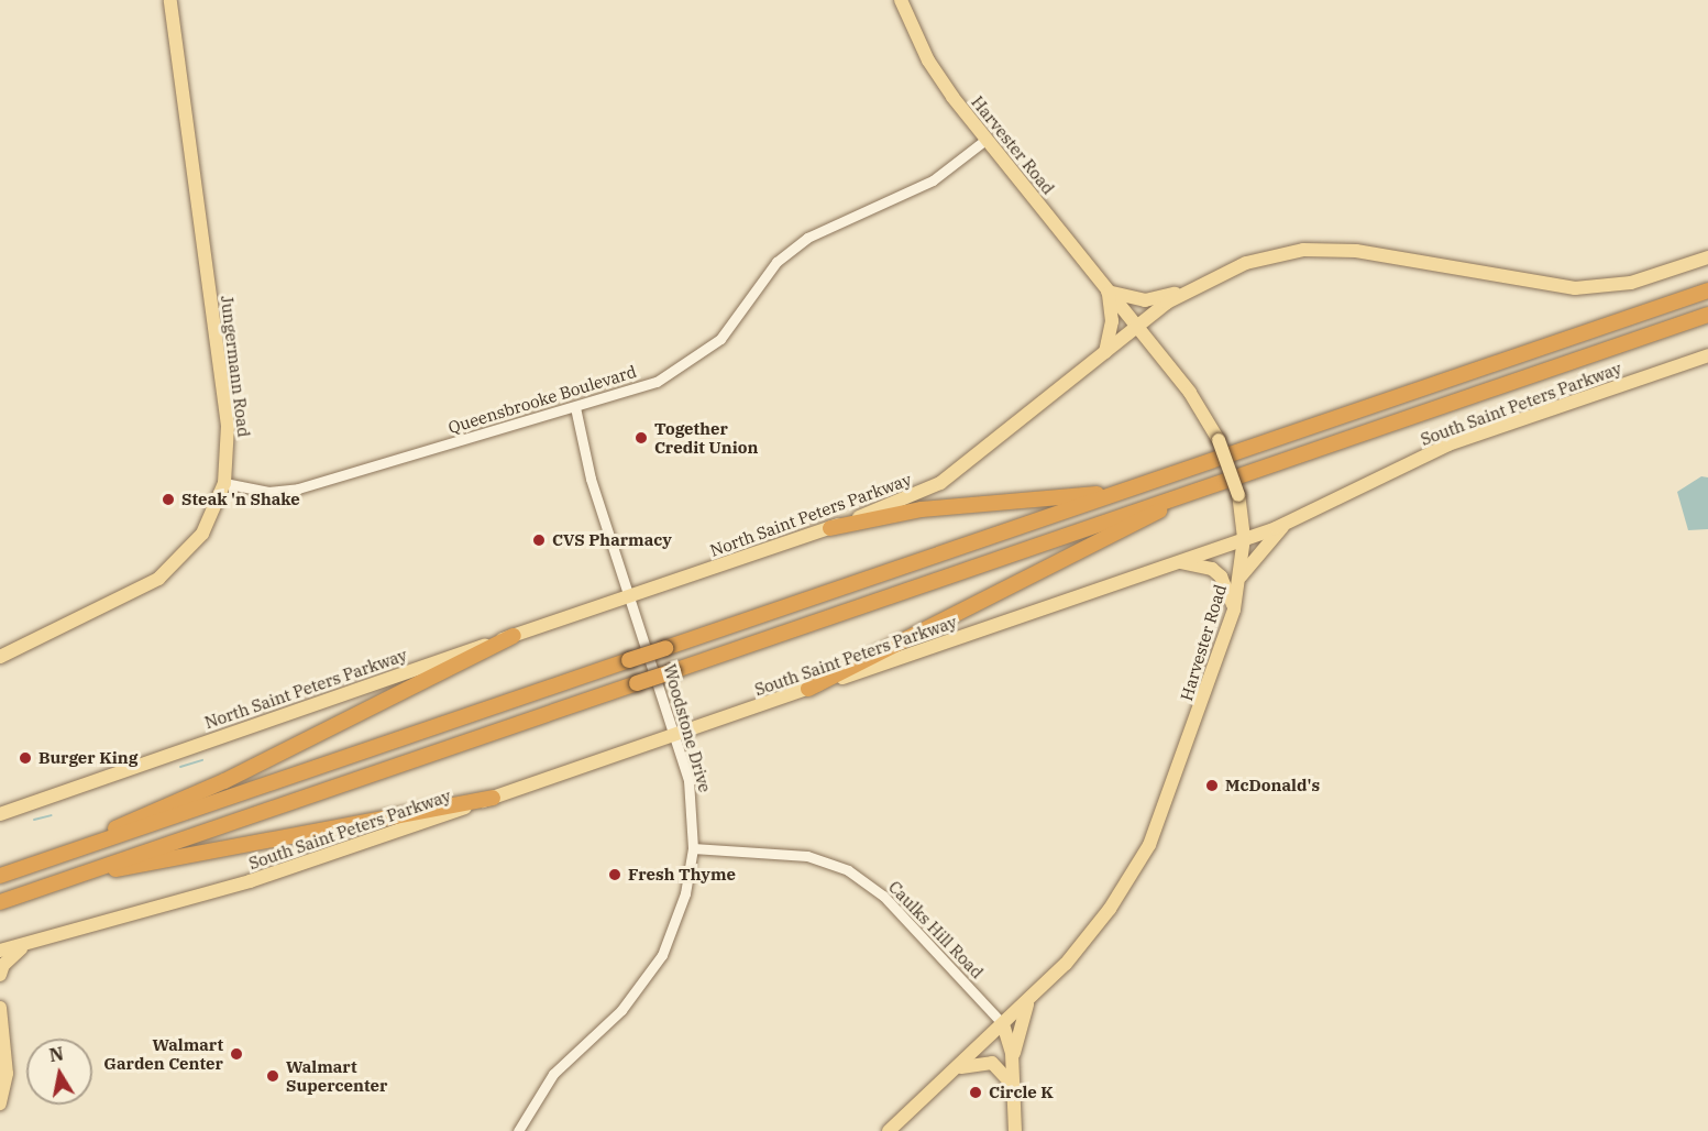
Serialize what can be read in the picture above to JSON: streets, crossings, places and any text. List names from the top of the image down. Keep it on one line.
{"streets":{"main road":["Harvester Road","Jungermann Road","South Saint Peters Parkway","North Saint Peters Parkway"],"street":["Queensbrooke Boulevard","Woodstone Drive","Caulks Hill Road"]},"crossings":[["Harvester Road","Queensbrooke Boulevard"],["Harvester Road","South Saint Peters Parkway"],["Harvester Road","North Saint Peters Parkway"],["Harvester Road","Caulks Hill Road"],["Jungermann Road","Queensbrooke Boulevard"],["Queensbrooke Boulevard","Woodstone Drive"],["South Saint Peters Parkway","Woodstone Drive"],["North Saint Peters Parkway","Woodstone Drive"],["Woodstone Drive","Caulks Hill Road"]],"places":["Together Credit Union","Steak 'n Shake","CVS Pharmacy","Burger King","McDonald's","Fresh Thyme","Walmart Garden Center","Walmart Supercenter","Circle K"],"north":"top"}
